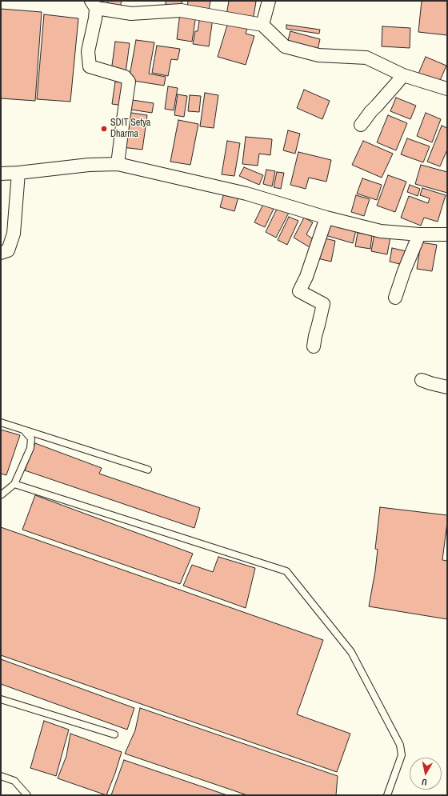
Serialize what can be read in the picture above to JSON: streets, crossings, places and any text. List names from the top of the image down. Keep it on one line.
{"places":["SDIT Setya Dharma"],"north":"bottom"}
